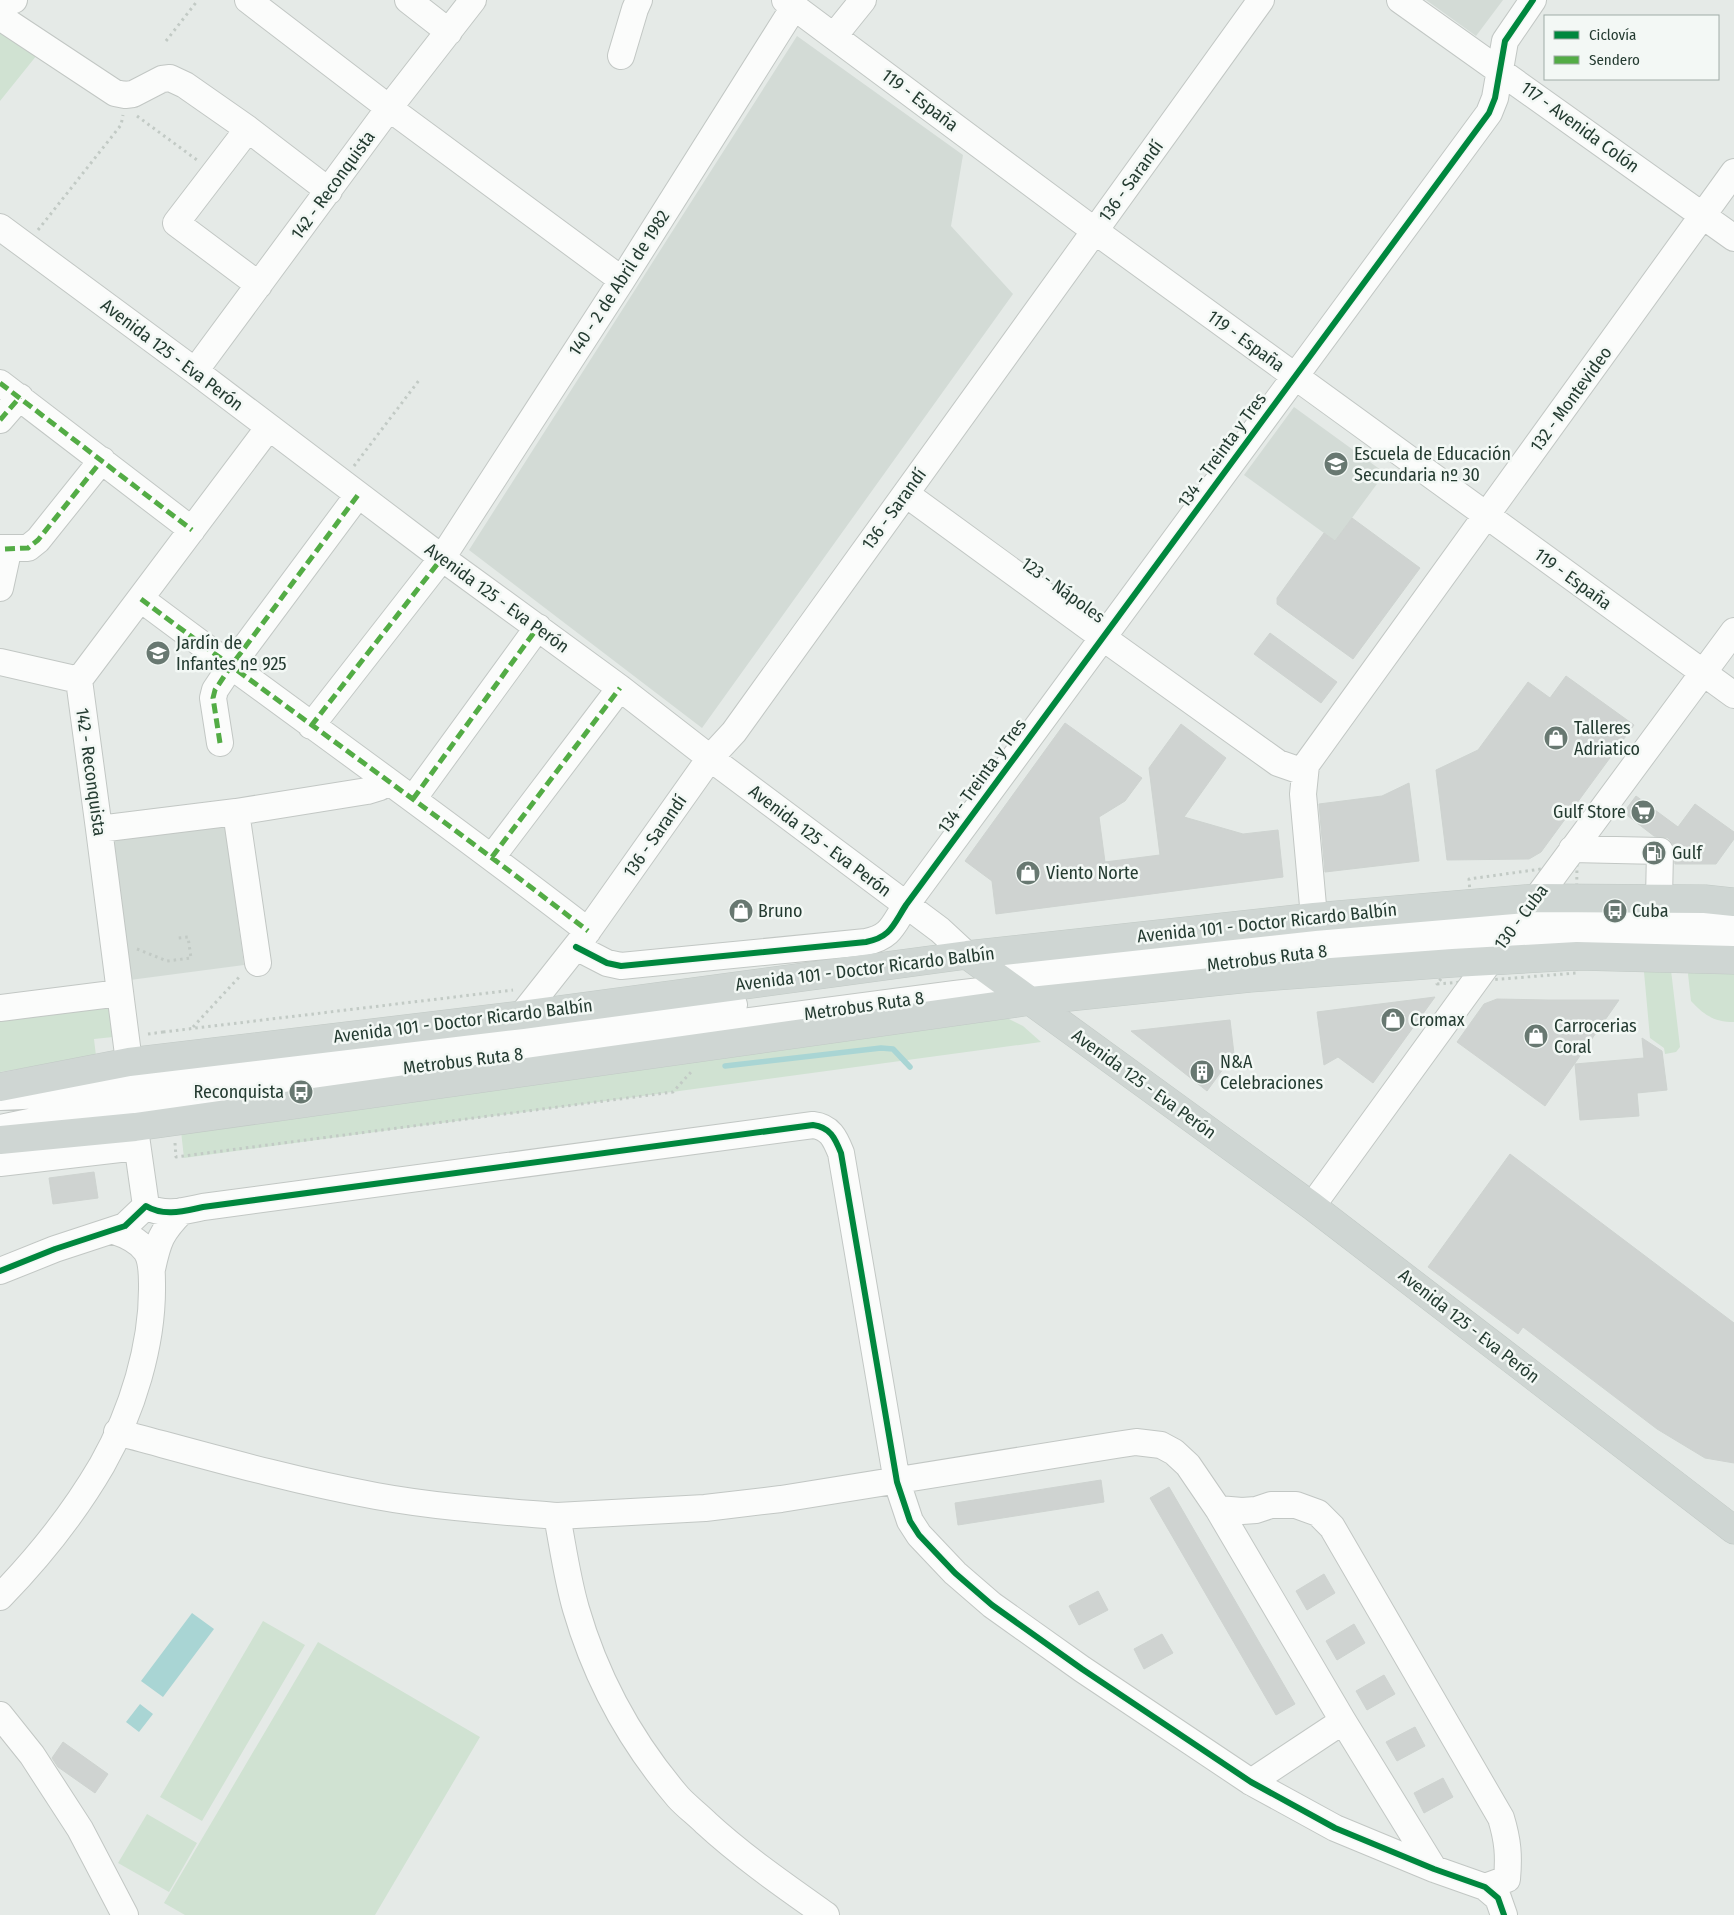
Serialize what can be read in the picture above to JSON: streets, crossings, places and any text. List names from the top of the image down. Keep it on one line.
{"streets":{"main road":["Avenida 125 - Eva Perón","Avenida 101 - Doctor Ricardo Balbín"],"street":["119 - España","117 - Avenida Colón","136 - Sarandí","142 - Reconquista","140 - 2 de Abril de 1982","132 - Montevideo","134 - Treinta y Tres","123 - Nápoles","130 - Cuba","Metrobus Ruta 8"]},"crossings":[["119 - España","136 - Sarandí"],["119 - España","140 - 2 de Abril de 1982"],["119 - España","132 - Montevideo"],["119 - España","134 - Treinta y Tres"],["119 - España","130 - Cuba"],["117 - Avenida Colón","132 - Montevideo"],["117 - Avenida Colón","134 - Treinta y Tres"],["136 - Sarandí","Avenida 125 - Eva Perón"],["136 - Sarandí","134 - Treinta y Tres"],["136 - Sarandí","123 - Nápoles"],["136 - Sarandí","Avenida 101 - Doctor Ricardo Balbín"],["142 - Reconquista","Avenida 125 - Eva Perón"],["142 - Reconquista","Avenida 101 - Doctor Ricardo Balbín"],["142 - Reconquista","Metrobus Ruta 8"],["140 - 2 de Abril de 1982","Avenida 125 - Eva Perón"],["140 - 2 de Abril de 1982","134 - Treinta y Tres"],["Avenida 125 - Eva Perón","134 - Treinta y Tres"],["Avenida 125 - Eva Perón","130 - Cuba"],["Avenida 125 - Eva Perón","Avenida 101 - Doctor Ricardo Balbín"],["Avenida 125 - Eva Perón","Metrobus Ruta 8"],["132 - Montevideo","123 - Nápoles"],["134 - Treinta y Tres","123 - Nápoles"],["130 - Cuba","Avenida 101 - Doctor Ricardo Balbín"],["130 - Cuba","Metrobus Ruta 8"],["Avenida 101 - Doctor Ricardo Balbín","Metrobus Ruta 8"]],"places":{"school or university":["Escuela de Educación Secundaria nº 30","Jardín de Infantes nº 925"],"shop":["Talleres Adriatico","Viento Norte","Bruno","Cromax","Carrocerias Coral"],"supermarket":["Gulf Store"],"fuel station":["Gulf"],"bus stop":["Cuba","Reconquista"],"building":["N&A Celebraciones"]},"legend":["Ciclovía","Sendero"]}
